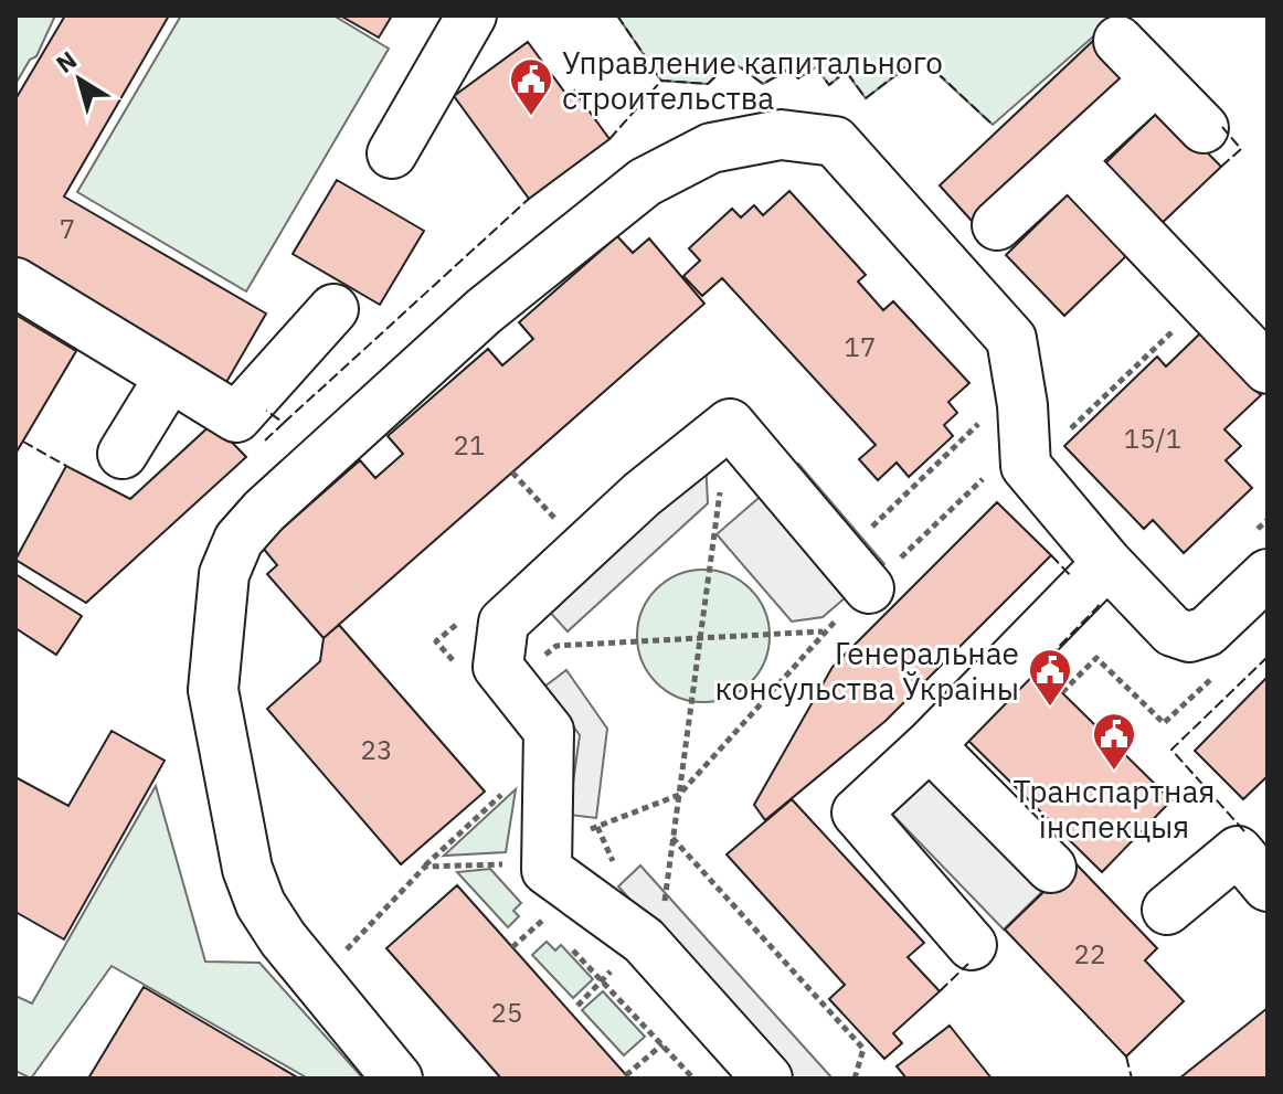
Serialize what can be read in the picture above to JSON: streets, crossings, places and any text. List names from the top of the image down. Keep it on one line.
{"places":{"public building":["Управление капитального строительства","Генеральнае консульства Ўкраіны","Транспартная інспекцыя"]},"house_numbers":["7","17","15/1","21","23","22","25"],"north":"top left"}
